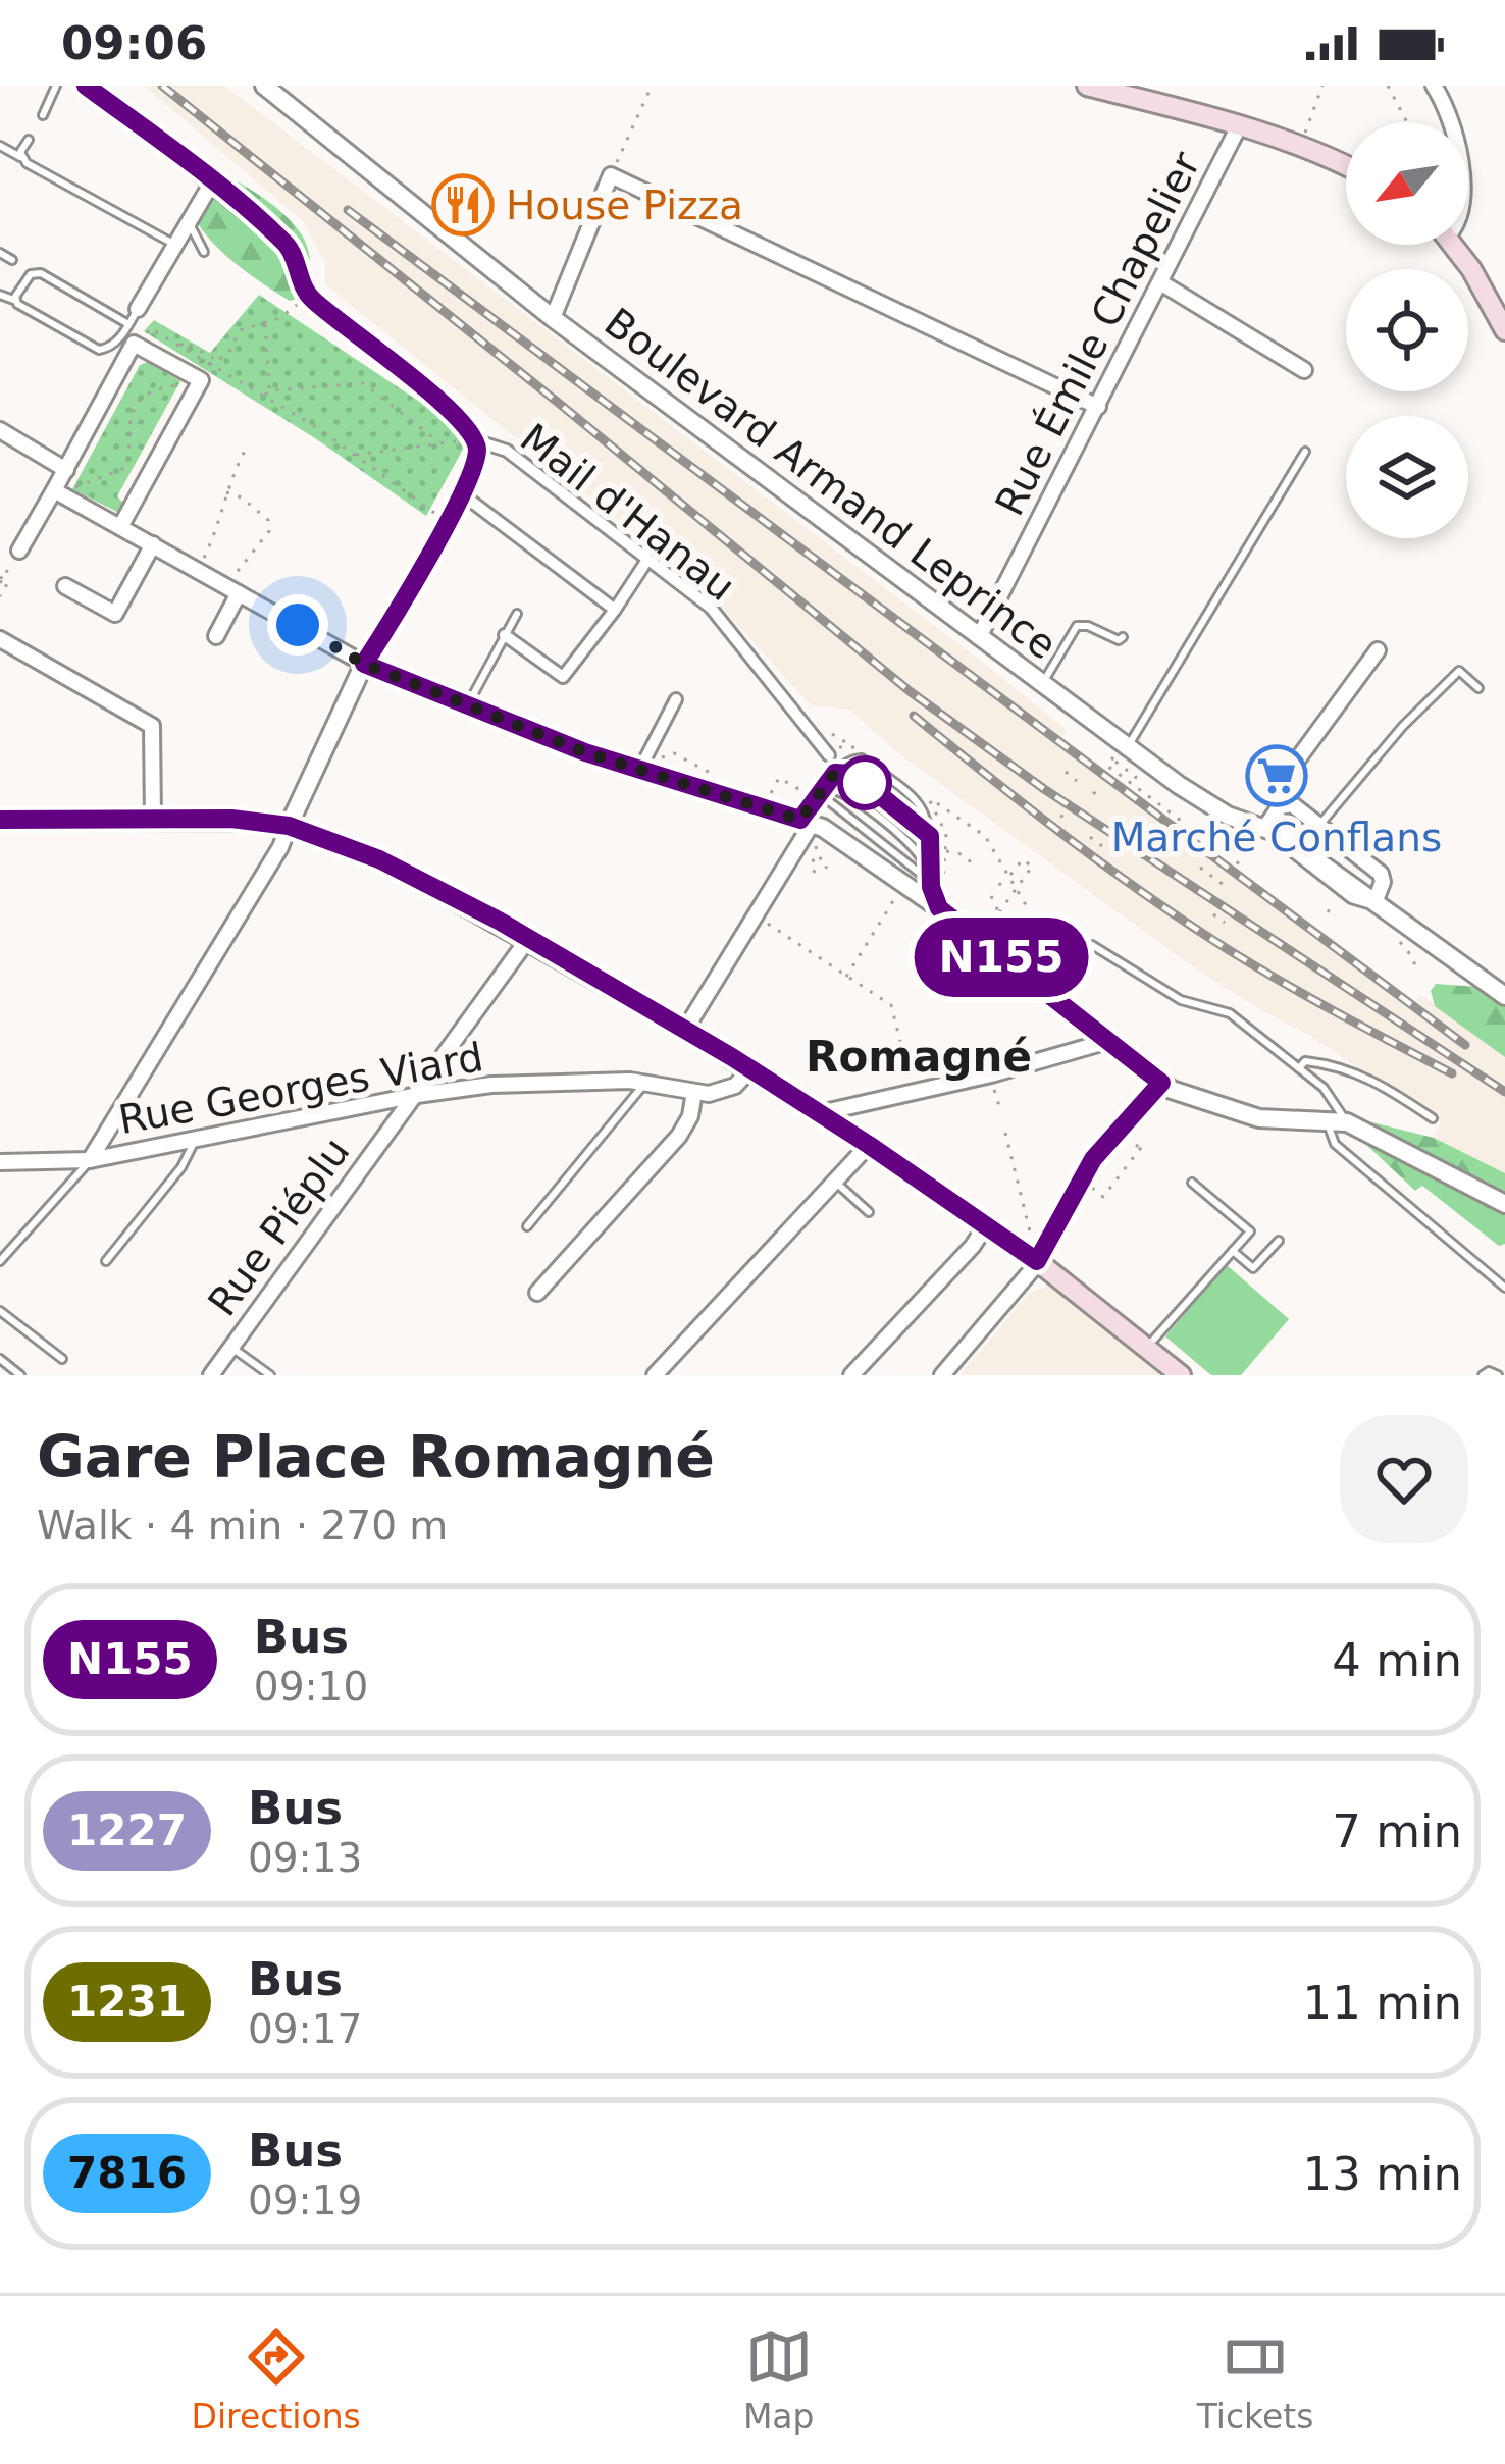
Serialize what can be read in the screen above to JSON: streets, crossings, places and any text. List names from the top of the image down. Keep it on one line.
{"streets":{"street":["Rue Émile Chapelier","Boulevard Armand Leprince","Mail d'Hanau","Rue Georges Viard","Rue Piéplu"]},"crossings":[["Rue Émile Chapelier","Boulevard Armand Leprince"],["Rue Georges Viard","Rue Piéplu"]],"districts":["Romagné"],"places":{"restaurant":["House Pizza"],"supermarket":["Marché Conflans"]},"lines":["bus line N155"],"north":"bottom left","page":{"status":"09:06","on_map":"N155","heading":["Gare Place Romagné","Walk · 4 min · 270 m"],"list":[{"mark":"N155","name":"Bus","note":"09:10","value":"4 min"},{"mark":"1227","name":"Bus","note":"09:13","value":"7 min"},{"mark":"1231","name":"Bus","note":"09:17","value":"11 min"},{"mark":"7816","name":"Bus","note":"09:19","value":"13 min"}],"tabs":["Directions","Map","Tickets"]}}
